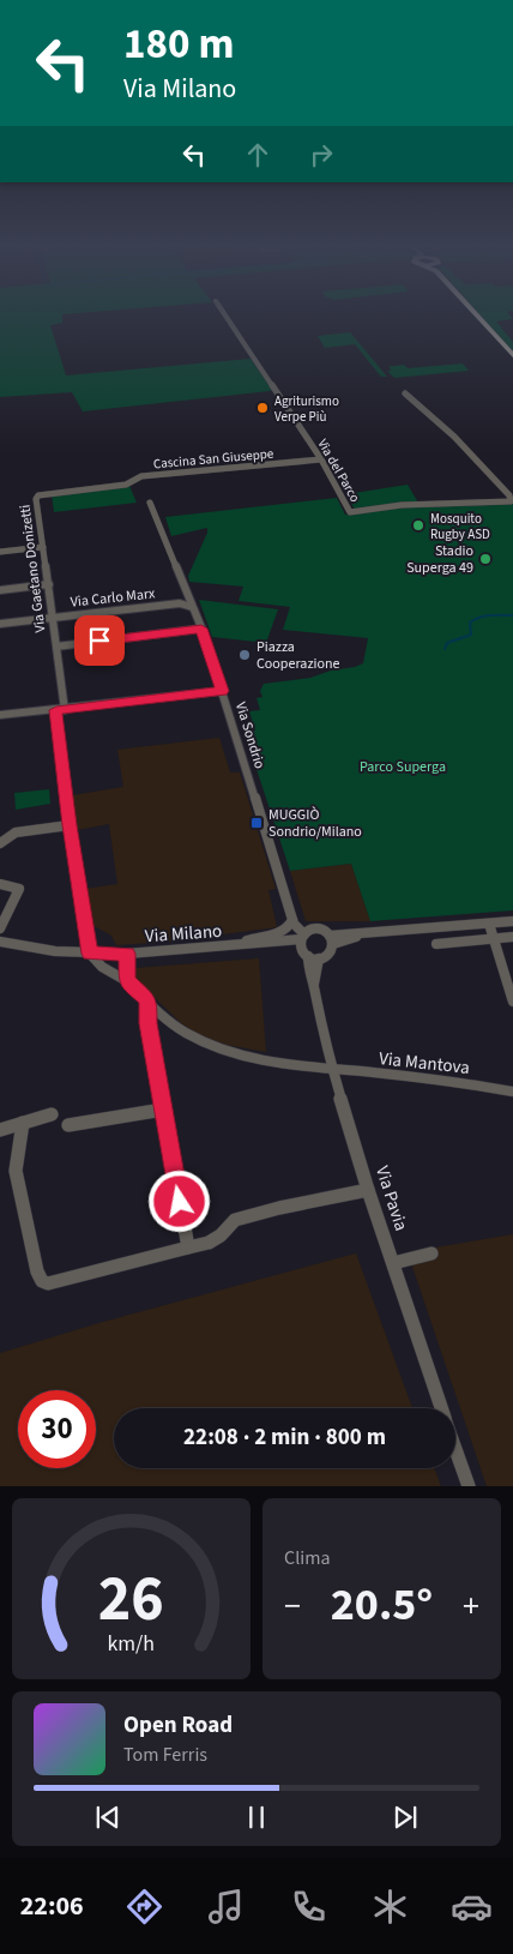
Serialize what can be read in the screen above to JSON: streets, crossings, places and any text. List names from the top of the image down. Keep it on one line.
{"streets":{"street":["Cascina San Giuseppe","Via del Parco","Via Gaetano Donizetti","Via Carlo Marx","Via Sondrio","Via Milano","Via Mantova","Via Pavia"]},"crossings":[["Cascina San Giuseppe","Via del Parco"],["Cascina San Giuseppe","Via Gaetano Donizetti"],["Via Gaetano Donizetti","Via Carlo Marx"],["Via Gaetano Donizetti","Via Milano"],["Via Gaetano Donizetti","Via Mantova"],["Via Carlo Marx","Via Sondrio"],["Via Milano","Via Mantova"],["Via Milano","Via Pavia"],["Via Mantova","Via Pavia"]],"parks":["Parco Superga"],"places":{"other":["Agriturismo Verpe Più","Mosquito Rugby ASD","Stadio Superga 49","Piazza Cooperazione"],"transit":["MUGGIÒ Sondrio/Milano"]},"page":{"turn":["180 m","Via Milano"],"limit":"30","trip":"22:08 · 2 min · 800 m","tile":"Clima","heat":["−","20.5°","+"],"song":["Open Road","Tom Ferris"],"tabs":"22:06","gauge":["26","km/h"]}}
